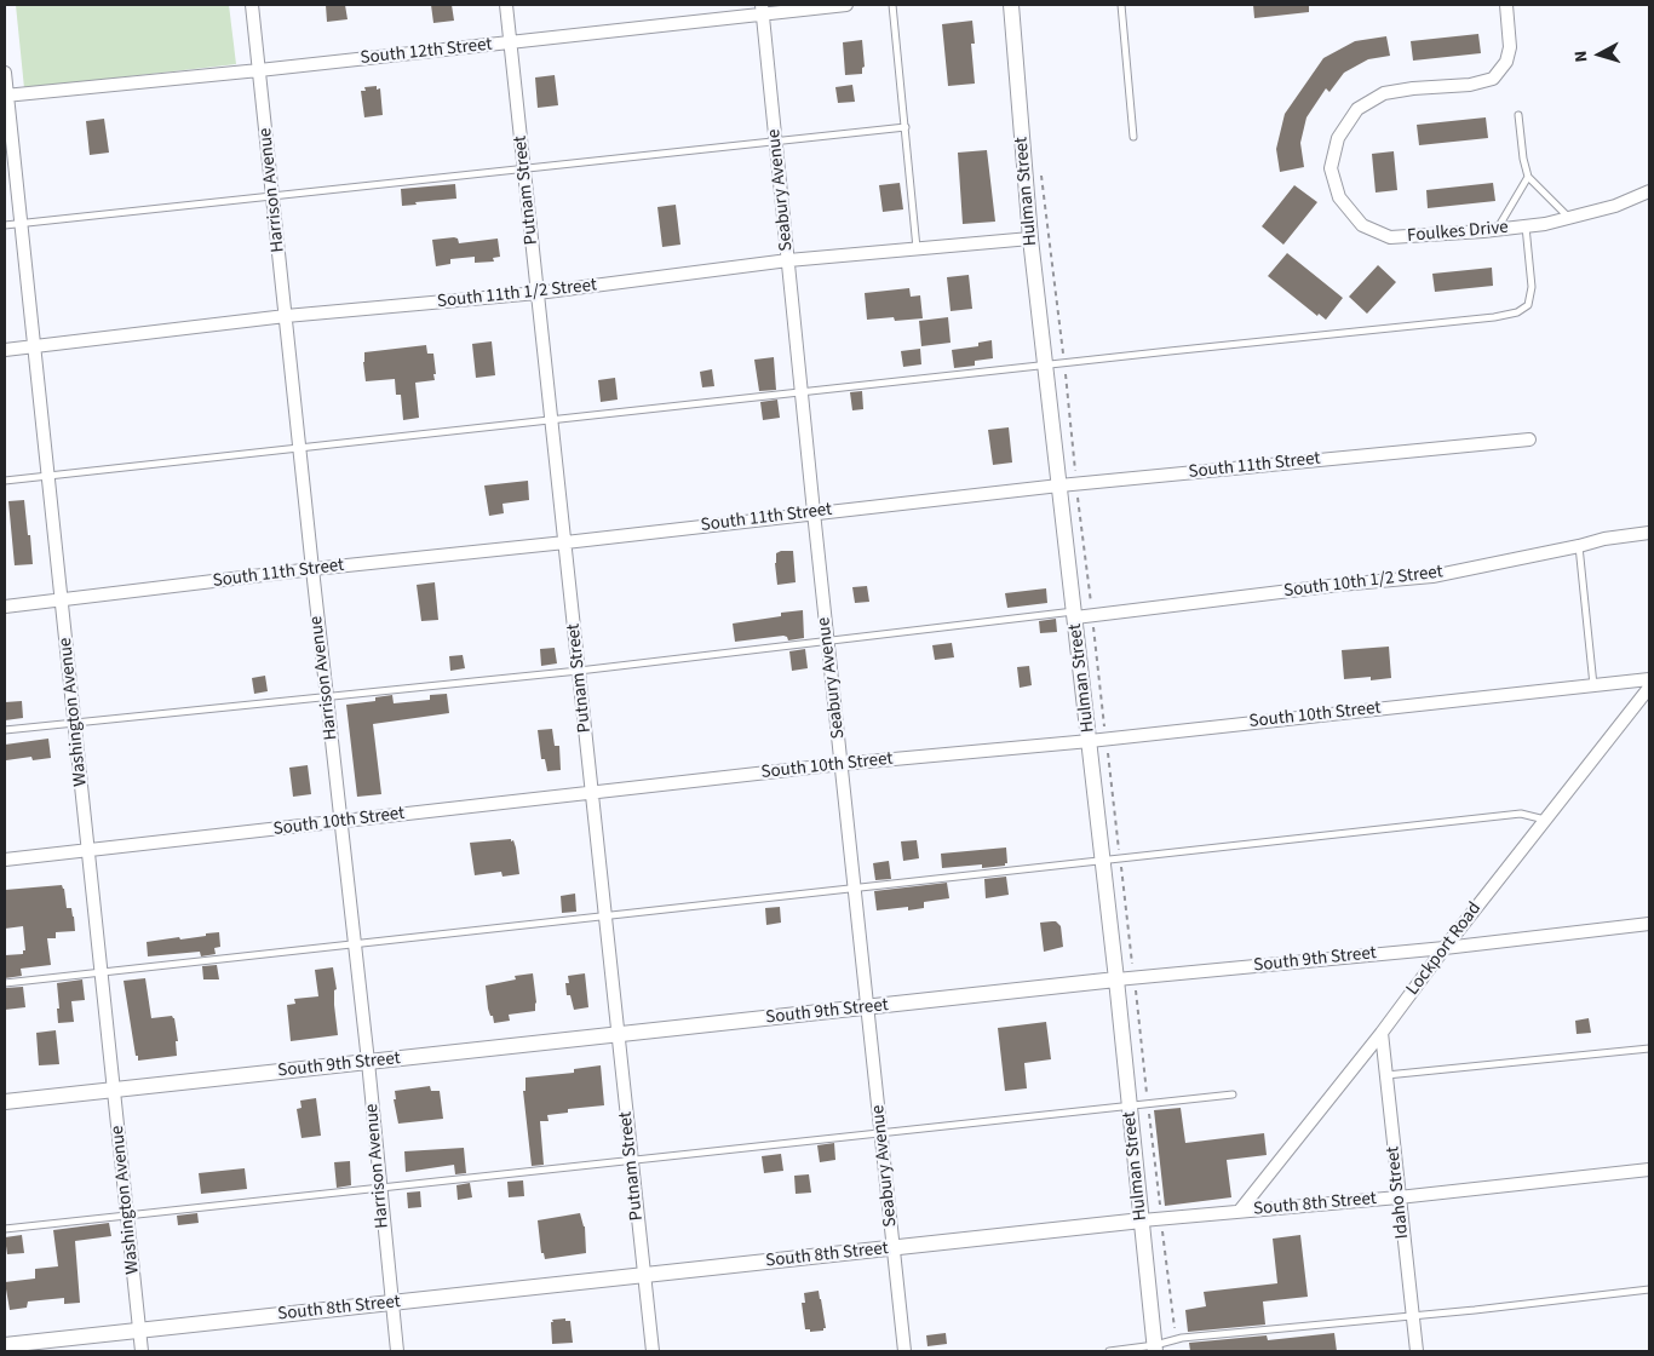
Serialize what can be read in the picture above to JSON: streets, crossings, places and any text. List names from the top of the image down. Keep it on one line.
{"streets":{"street":["South 12th Street","Harrison Avenue","Putnam Street","Seabury Avenue","Hulman Street","Foulkes Drive","South 11th 1/2 Street","South 11th Street","South 10th 1/2 Street","Washington Avenue","South 10th Street","Lockport Road","South 9th Street","Idaho Street","South 8th Street"]},"crossings":[["South 12th Street","Harrison Avenue"],["South 12th Street","Putnam Street"],["South 12th Street","Seabury Avenue"],["South 12th Street","Washington Avenue"],["Harrison Avenue","South 11th 1/2 Street"],["Harrison Avenue","South 11th Street"],["Harrison Avenue","South 10th Street"],["Harrison Avenue","South 9th Street"],["Harrison Avenue","South 8th Street"],["Putnam Street","South 11th 1/2 Street"],["Putnam Street","South 11th Street"],["Putnam Street","South 10th Street"],["Putnam Street","South 9th Street"],["Putnam Street","South 8th Street"],["Seabury Avenue","South 11th 1/2 Street"],["Seabury Avenue","South 11th Street"],["Seabury Avenue","South 10th Street"],["Seabury Avenue","South 9th Street"],["Seabury Avenue","South 8th Street"],["Hulman Street","South 11th 1/2 Street"],["Hulman Street","South 11th Street"],["Hulman Street","South 10th 1/2 Street"],["Hulman Street","South 10th Street"],["Hulman Street","South 9th Street"],["Hulman Street","South 8th Street"],["South 11th 1/2 Street","Washington Avenue"],["South 11th Street","Washington Avenue"],["Washington Avenue","South 10th Street"],["Washington Avenue","South 9th Street"],["Washington Avenue","South 8th Street"],["Lockport Road","South 9th Street"],["Lockport Road","Idaho Street"],["Lockport Road","South 8th Street"],["Idaho Street","South 8th Street"]],"north":"left"}
